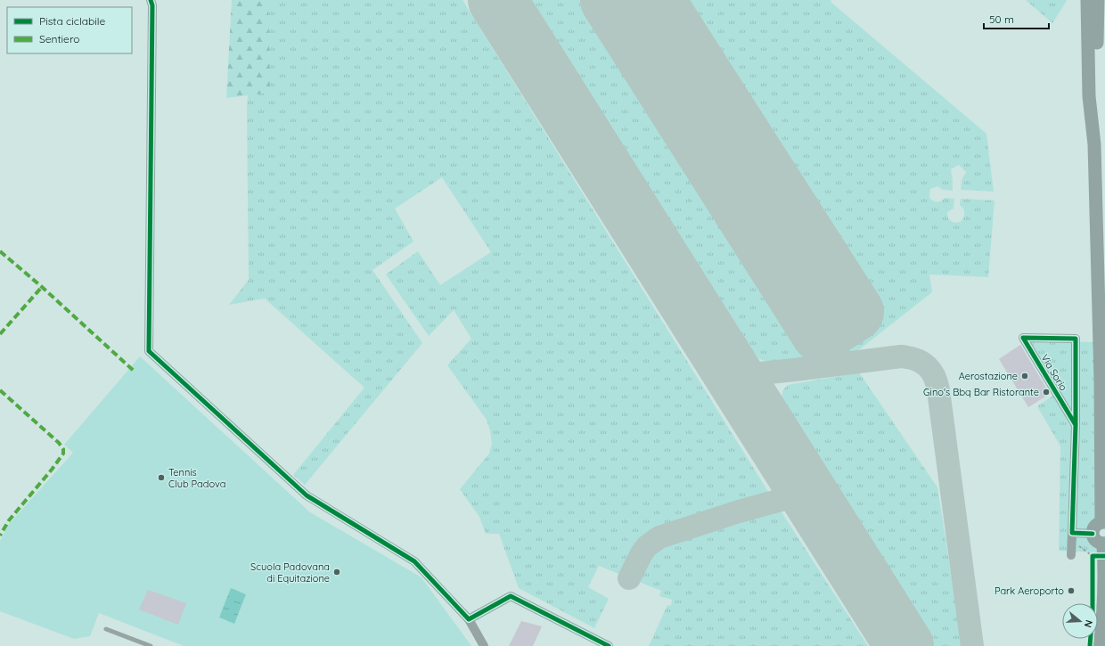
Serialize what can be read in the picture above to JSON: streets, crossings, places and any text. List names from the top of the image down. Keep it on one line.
{"streets":{"street":["Via Sorio"]},"places":["Aerostazione","Gino's Bbq Bar Ristorante","Tennis Club Padova","Scuola Padovana di Equitazione","Park Aeroporto"],"legend":["Pista ciclabile","Sentiero"],"scale_bar":"50 m","north":"right"}
